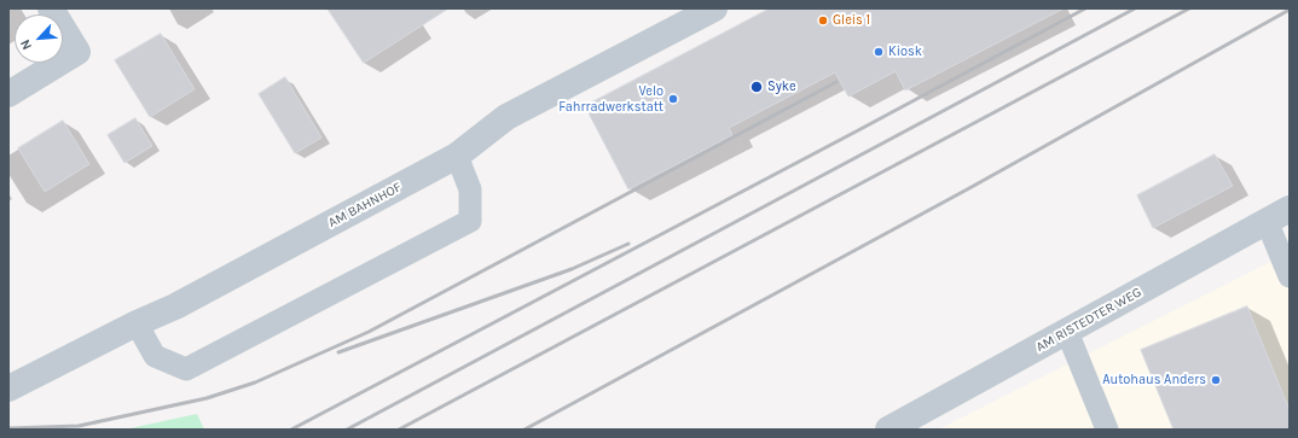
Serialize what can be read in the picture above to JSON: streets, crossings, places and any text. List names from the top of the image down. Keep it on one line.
{"streets":{"street":["AM BAHNHOF","AM RISTEDTER WEG"]},"places":["Gleis 1","Kiosk","Syke","Velo Fahrradwerkstatt","Autohaus Anders"],"north":"bottom left"}
